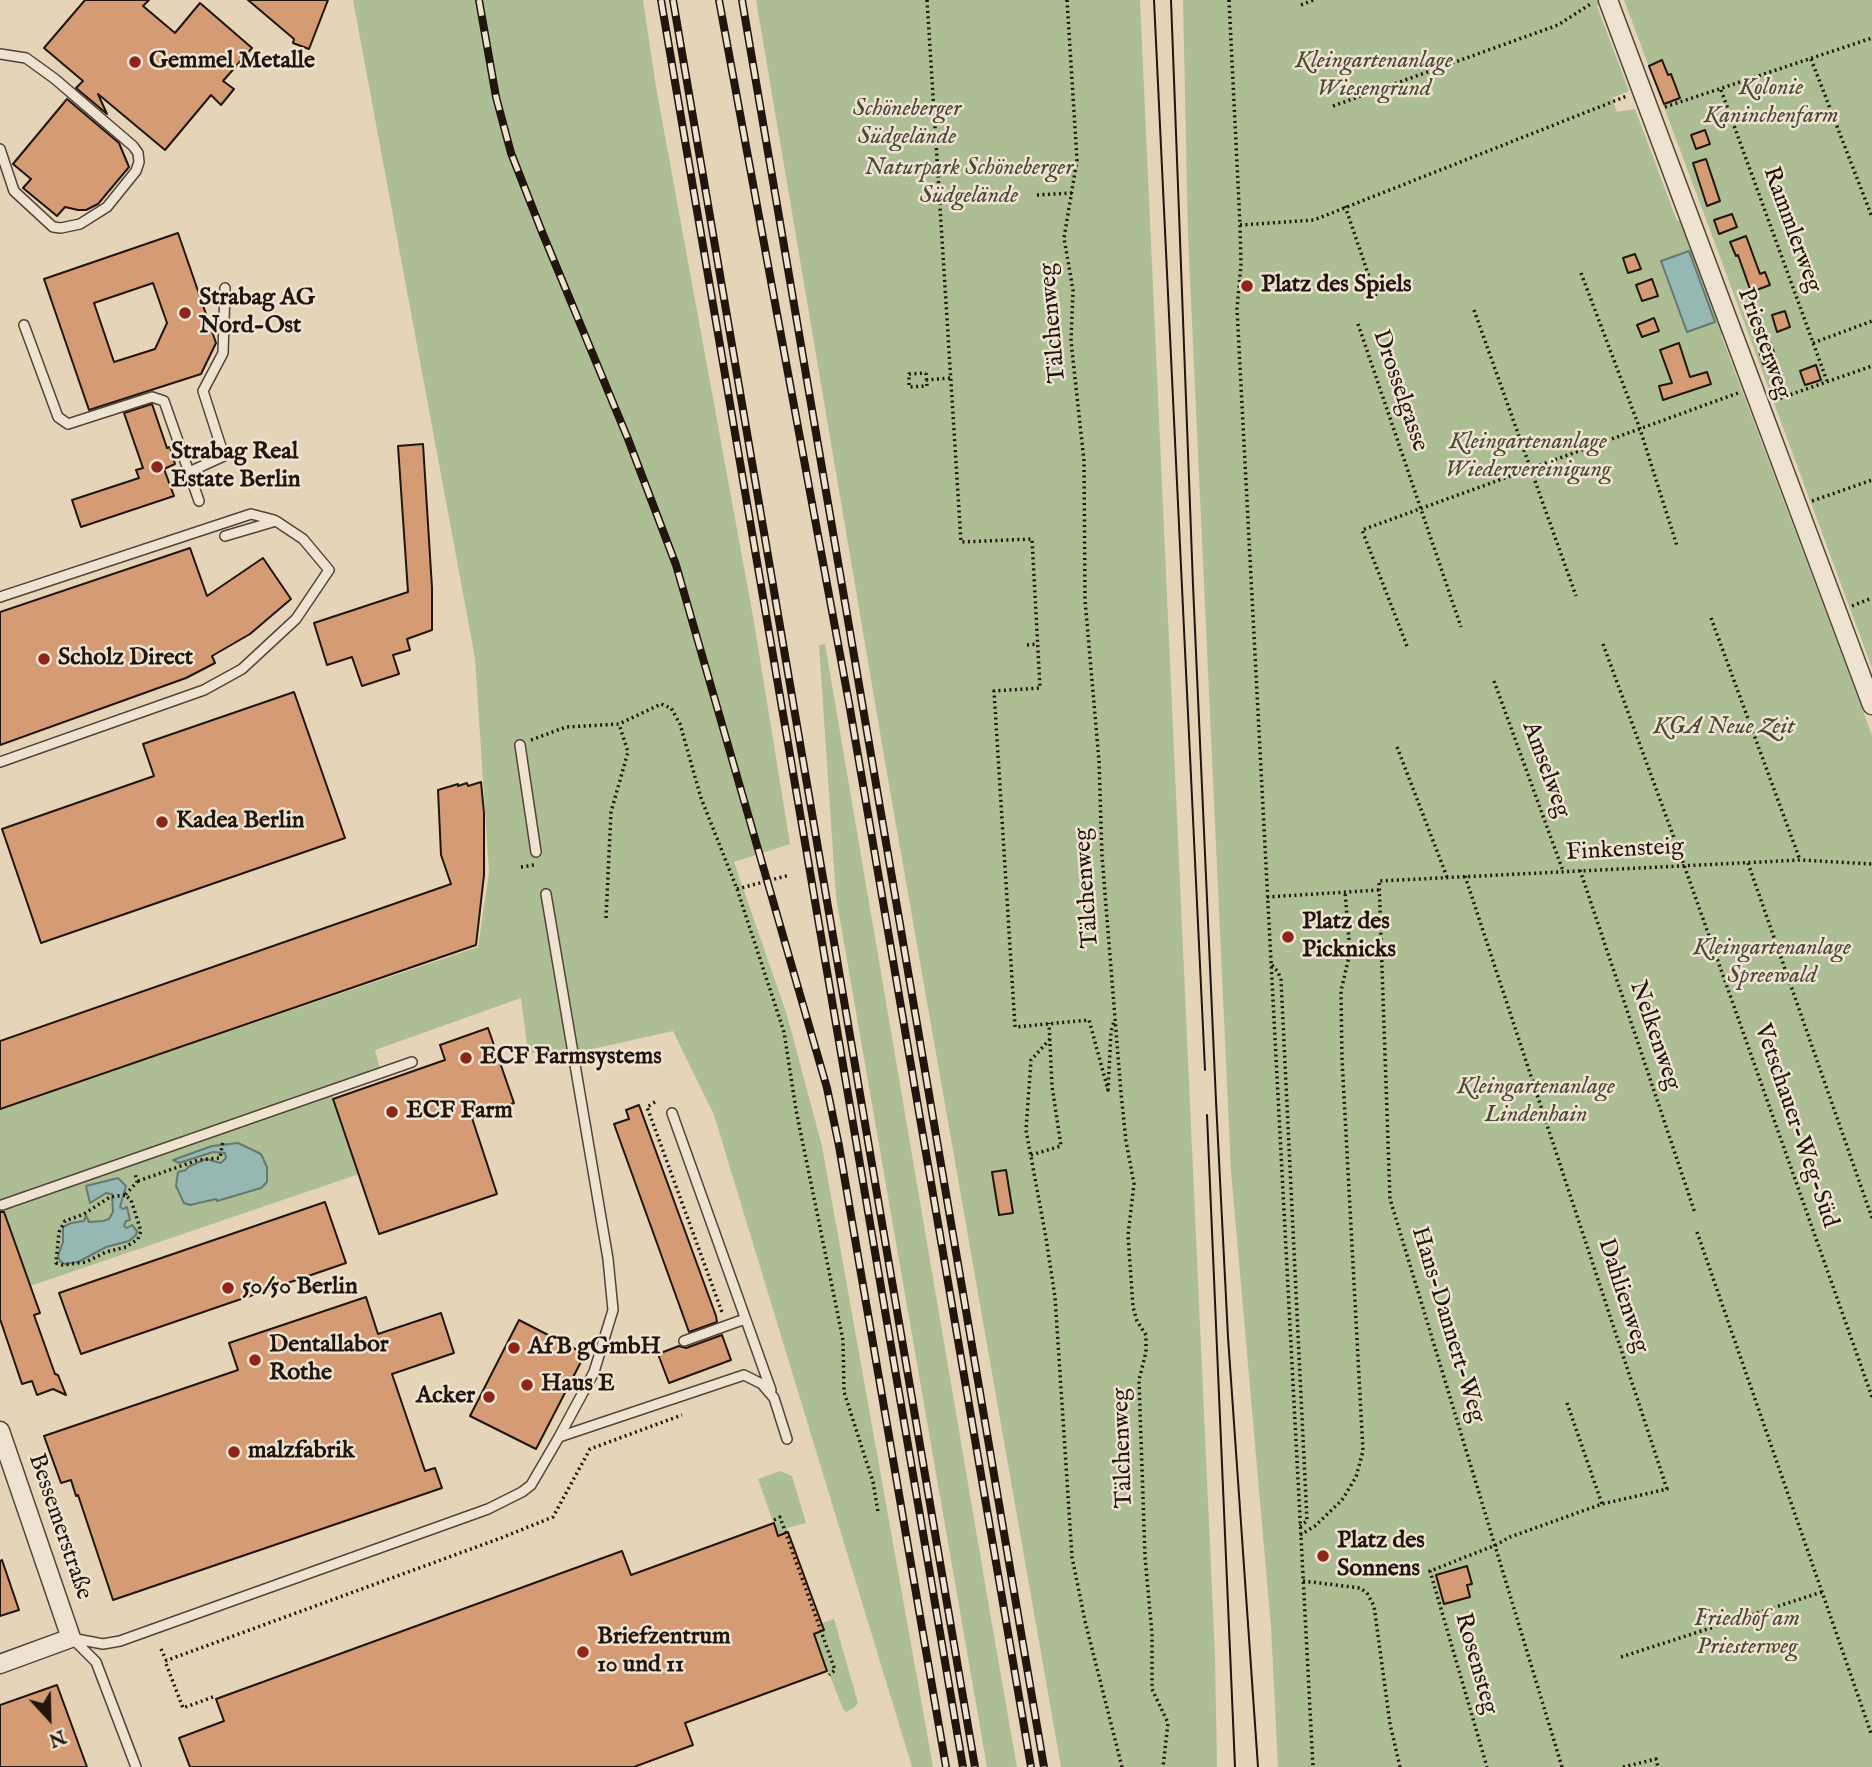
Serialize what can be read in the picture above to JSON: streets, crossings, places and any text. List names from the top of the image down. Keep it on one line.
{"streets":{"street":["Priesterweg","Bessemerstraße"],"path":["Rammlerweg","Tälchenweg","Drosselgasse","Amselweg","Finkensteig","Nelkenweg","Vetschauer-Weg-Süd","Dahlienweg","Hans-Dannert-Weg","Rosensteg"]},"crossings":[["Amselweg","Finkensteig"],["Finkensteig","Nelkenweg"],["Finkensteig","Vetschauer-Weg-Süd"],["Finkensteig","Dahlienweg"],["Finkensteig","Hans-Dannert-Weg"],["Dahlienweg","Hans-Dannert-Weg"],["Dahlienweg","Rosensteg"]],"parks":["Kleingartenanlage Wiesengrund","Kolonie Kaninchenfarm","Schöneberger Südgelände","Naturpark Schöneberger Südgelände","Kleingartenanlage Wiedervereinigung","KGA Neue Zeit","Kleingartenanlage Spreewald","Kleingartenanlage Lindenhain","Friedhof am Priesterweg"],"places":["Gemmel Metalle","Platz des Spiels","Strabag AG Nord-Ost","Strabag Real Estate Berlin","Scholz Direct","Kadea Berlin","Platz des Picknicks","ECF Farmsystems","ECF Farm","50/50 Berlin","AfB gGmbH","Dentallabor Rothe","Haus E","Acker","malzfabrik","Platz des Sonnens","Briefzentrum 10 und 11"],"north":"bottom"}
